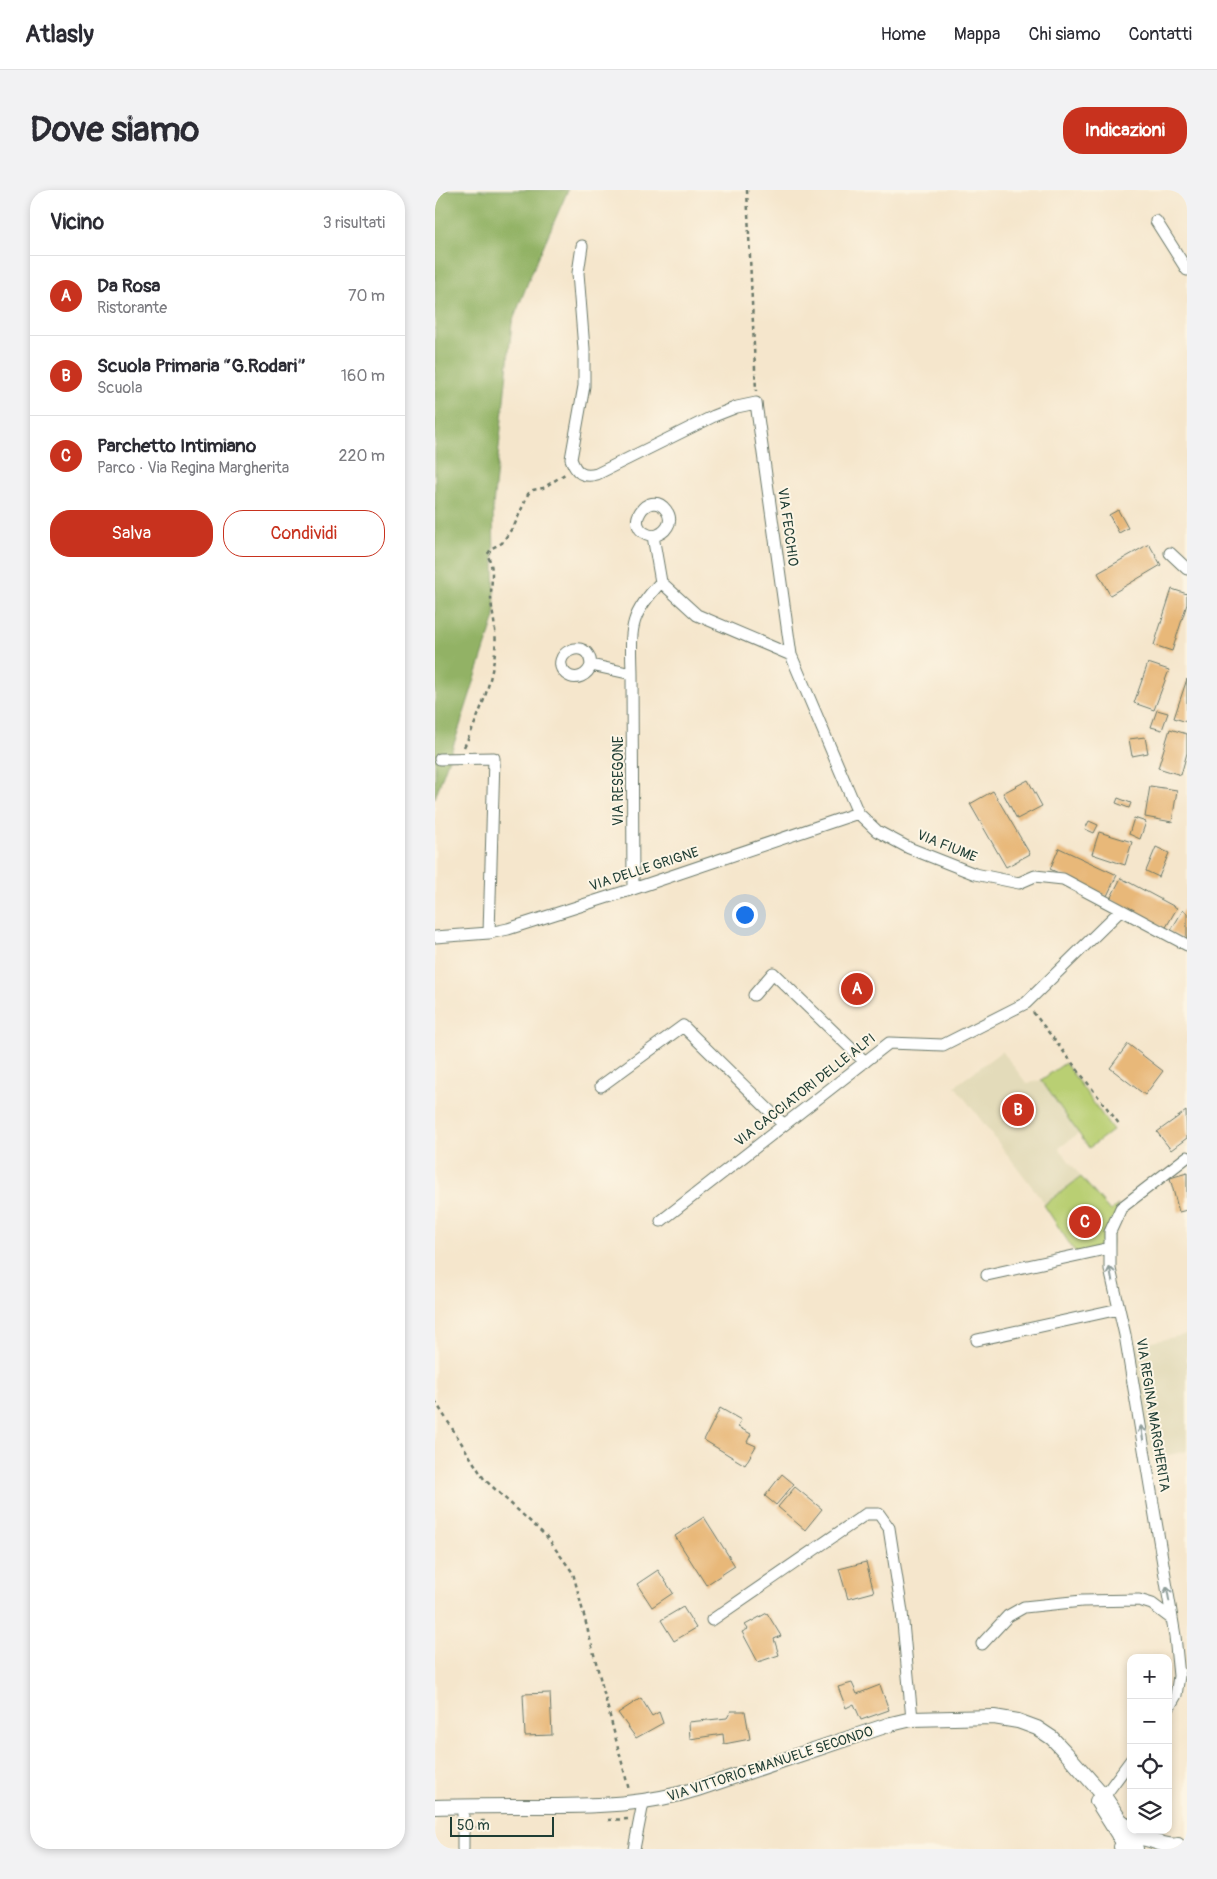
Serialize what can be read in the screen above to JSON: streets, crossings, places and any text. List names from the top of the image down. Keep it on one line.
{"streets":{"street":["VIA FECCHIO","VIA RESEGONE","VIA FIUME","VIA DELLE GRIGNE","VIA CACCIATORI DELLE ALPI","VIA REGINA MARGHERITA","VIA VITTORIO EMANUELE SECONDO"]},"crossings":[["VIA FECCHIO","VIA FIUME"],["VIA RESEGONE","VIA DELLE GRIGNE"],["VIA FIUME","VIA DELLE GRIGNE"],["VIA FIUME","VIA CACCIATORI DELLE ALPI"]],"one_way":["VIA REGINA MARGHERITA"],"scale_bar":"50 m","page":{"header":"Atlasly","nav":["Home","Mappa","Chi siamo","Contatti"],"buttons":["Indicazioni",["Salva","Condividi"]],"title":"Dove siamo","heading":["Vicino","3 risultati"],"list":[{"mark":"A","name":"Da Rosa","note":"Ristorante","value":"70 m"},{"mark":"B","name":"Scuola Primaria “G.Rodari”","note":"Scuola","value":"160 m"},{"mark":"C","name":"Parchetto Intimiano","note":"Parco · Via Regina Margherita","value":"220 m"}],"pins":["A","B","C"],"map_buttons":["+","−"],"scale":"50 m"}}
